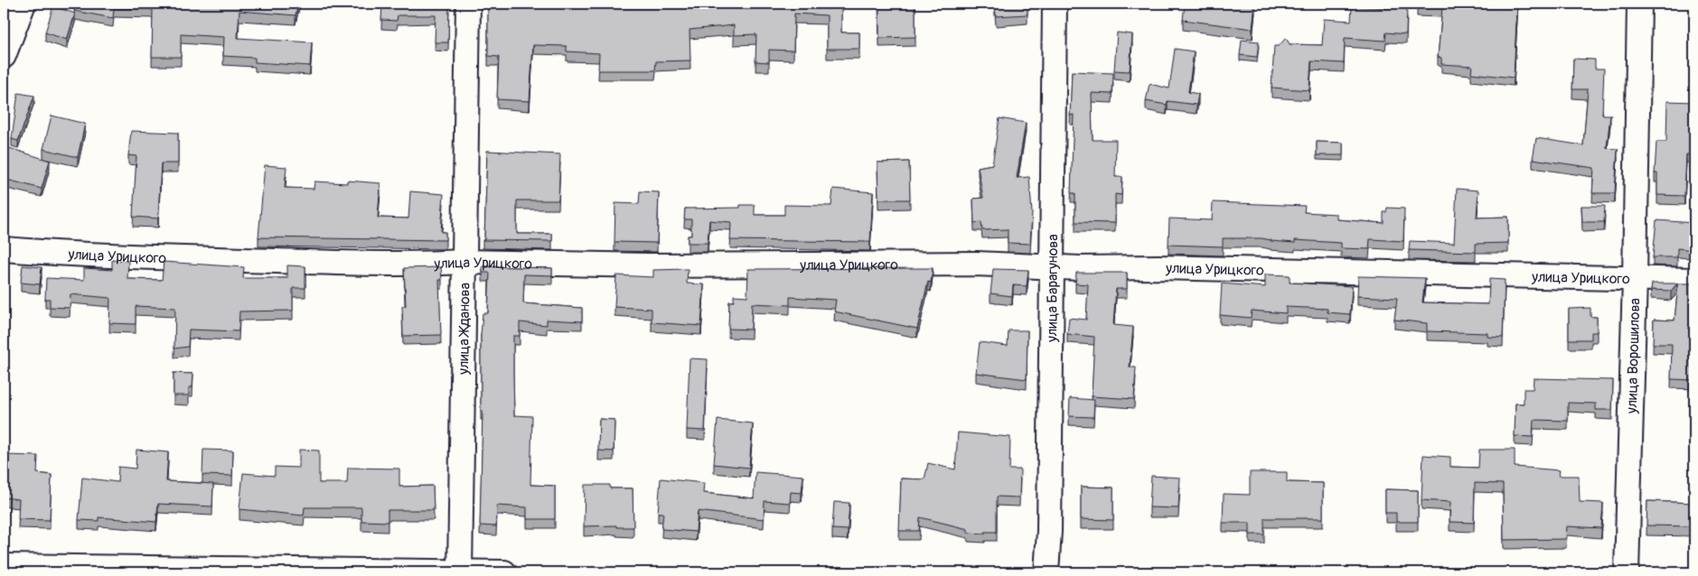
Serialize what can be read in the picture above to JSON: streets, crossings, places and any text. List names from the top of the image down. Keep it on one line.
{"streets":{"street":["улица Урицкого","улица Барагунова","улица Жданова","улица Ворошилова"]},"crossings":[["улица Урицкого","улица Барагунова"],["улица Урицкого","улица Жданова"],["улица Урицкого","улица Ворошилова"]]}
